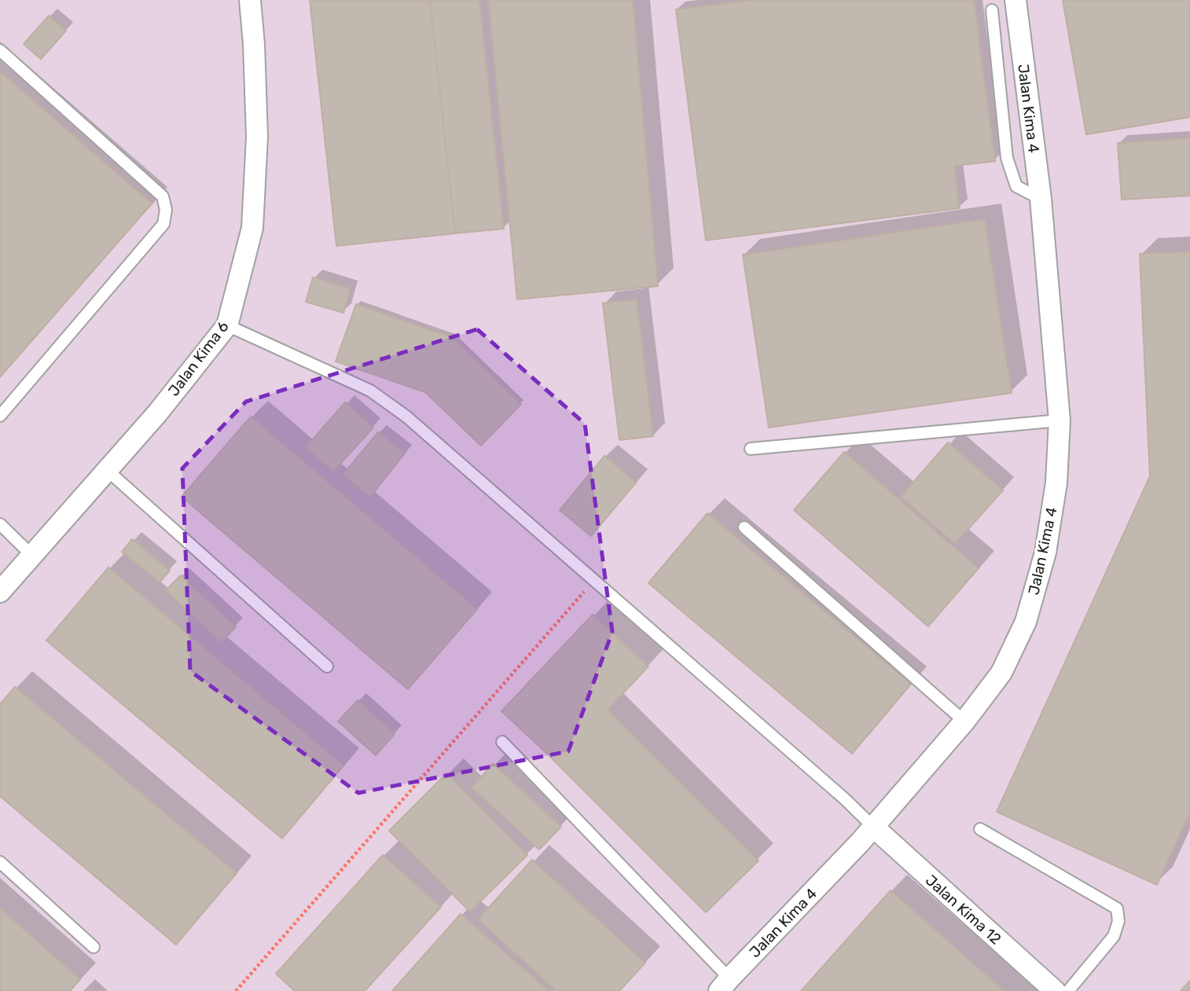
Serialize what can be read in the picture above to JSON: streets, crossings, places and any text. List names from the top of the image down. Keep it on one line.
{"streets":{"street":["Jalan Kima 4","Jalan Kima 6","Jalan Kima 12"]},"crossings":[["Jalan Kima 4","Jalan Kima 12"]]}
